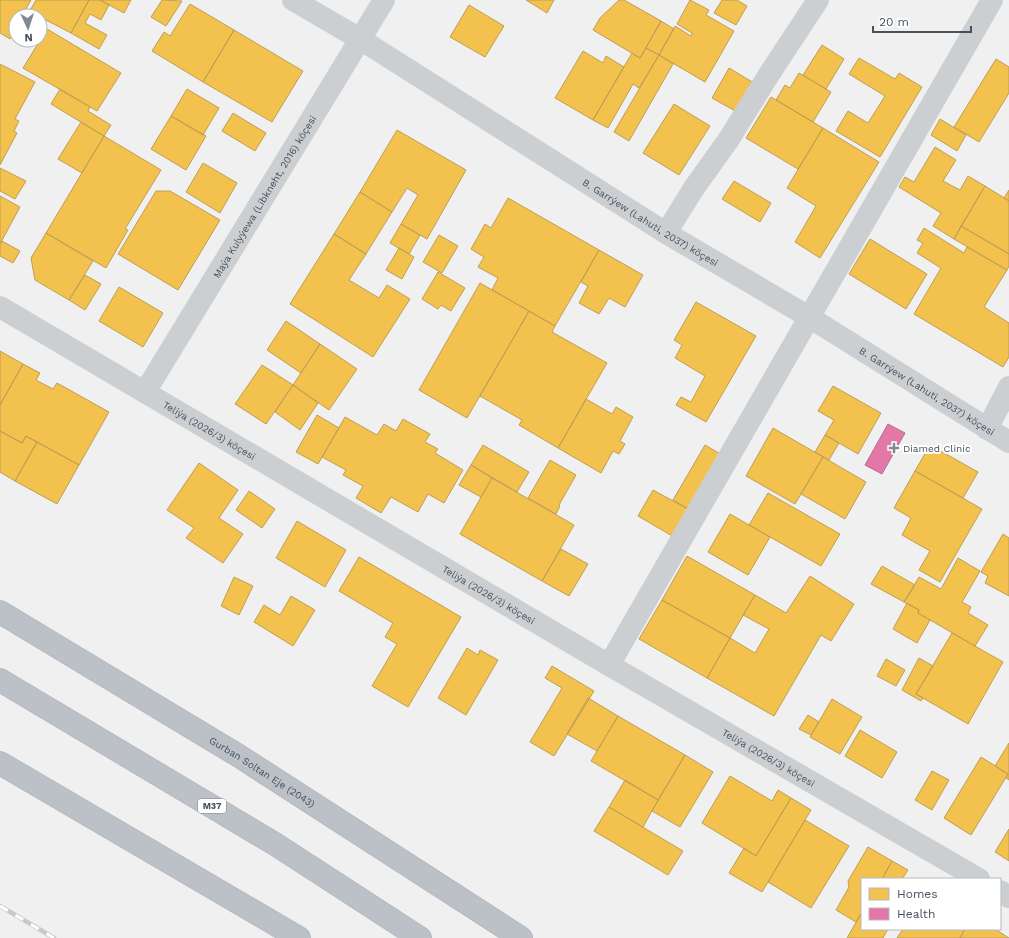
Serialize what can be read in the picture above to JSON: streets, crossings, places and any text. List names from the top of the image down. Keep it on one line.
{"streets":{"highway":["Gurban Soltan Eje (2043)","M37"],"street":["Maýa Kulyýewa (Libkneht, 2016) köçesi","B. Garrýew (Lahuti, 2037) köçesi","Teliýa (2026/3) köçesi"]},"crossings":[["Maýa Kulyýewa (Libkneht, 2016) köçesi","B. Garrýew (Lahuti, 2037) köçesi"],["Maýa Kulyýewa (Libkneht, 2016) köçesi","Teliýa (2026/3) köçesi"]],"places":{"health":["Diamed Clinic"]},"legend":["Homes","Health"],"scale_bar":"20 m","north":"bottom"}
